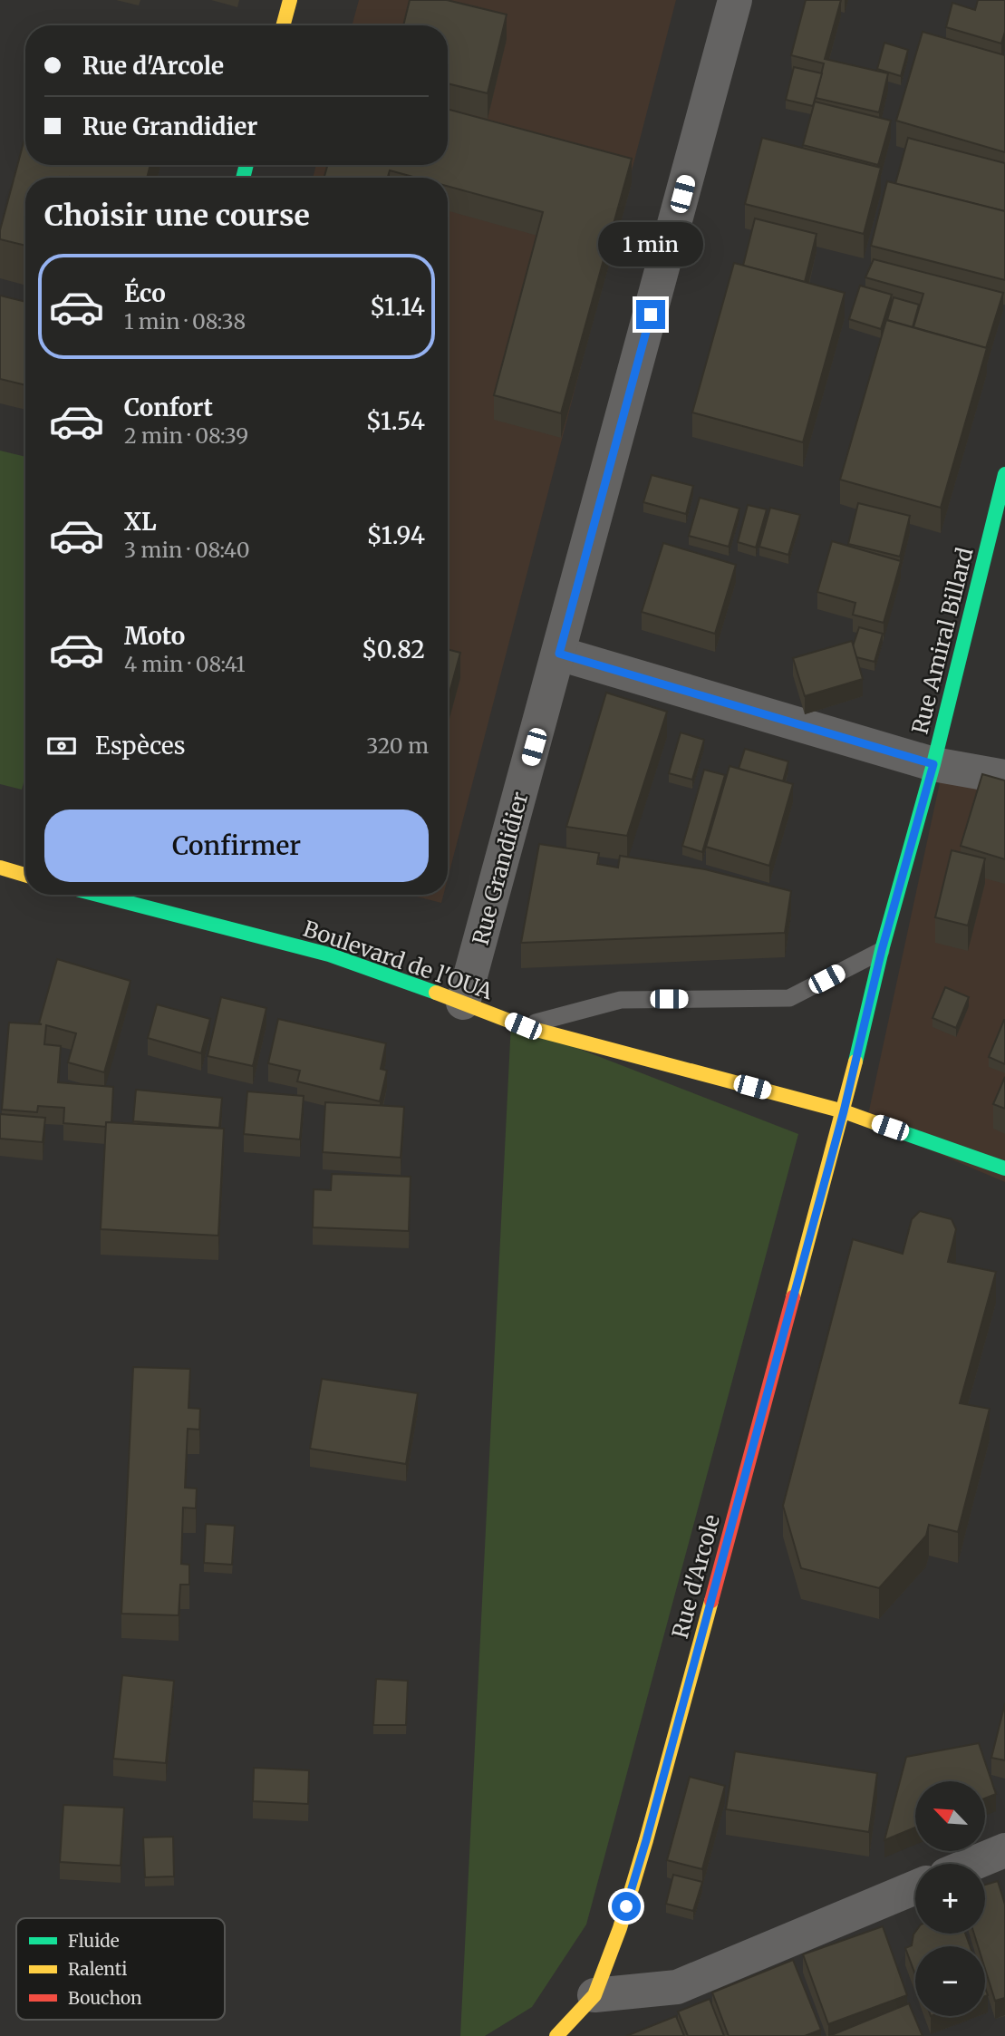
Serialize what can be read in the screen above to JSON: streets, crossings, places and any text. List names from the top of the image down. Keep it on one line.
{"streets":{"street":["Rue Amiral Billard","Rue Grandidier","Boulevard de l'OUA","Rue d'Arcole"]},"crossings":[["Rue Amiral Billard","Boulevard de l'OUA"],["Rue Amiral Billard","Rue d'Arcole"],["Rue Grandidier","Boulevard de l'OUA"],["Boulevard de l'OUA","Rue d'Arcole"]],"legend":["Fluide","Ralenti","Bouchon"],"north":"top left","page":{"banner":["Rue d'Arcole","Rue Grandidier"],"heading":"Choisir une course","bubble":"1 min","list":[{"name":"Éco","note":"1 min · 08:38","value":"$1.14"},{"name":"Confort","note":"2 min · 08:39","value":"$1.54"},{"name":"XL","note":"3 min · 08:40","value":"$1.94"},{"name":"Moto","note":"4 min · 08:41","value":"$0.82"}],"pay":["Espèces","320 m"],"buttons":"Confirmer","map_buttons":["+","−"]}}
